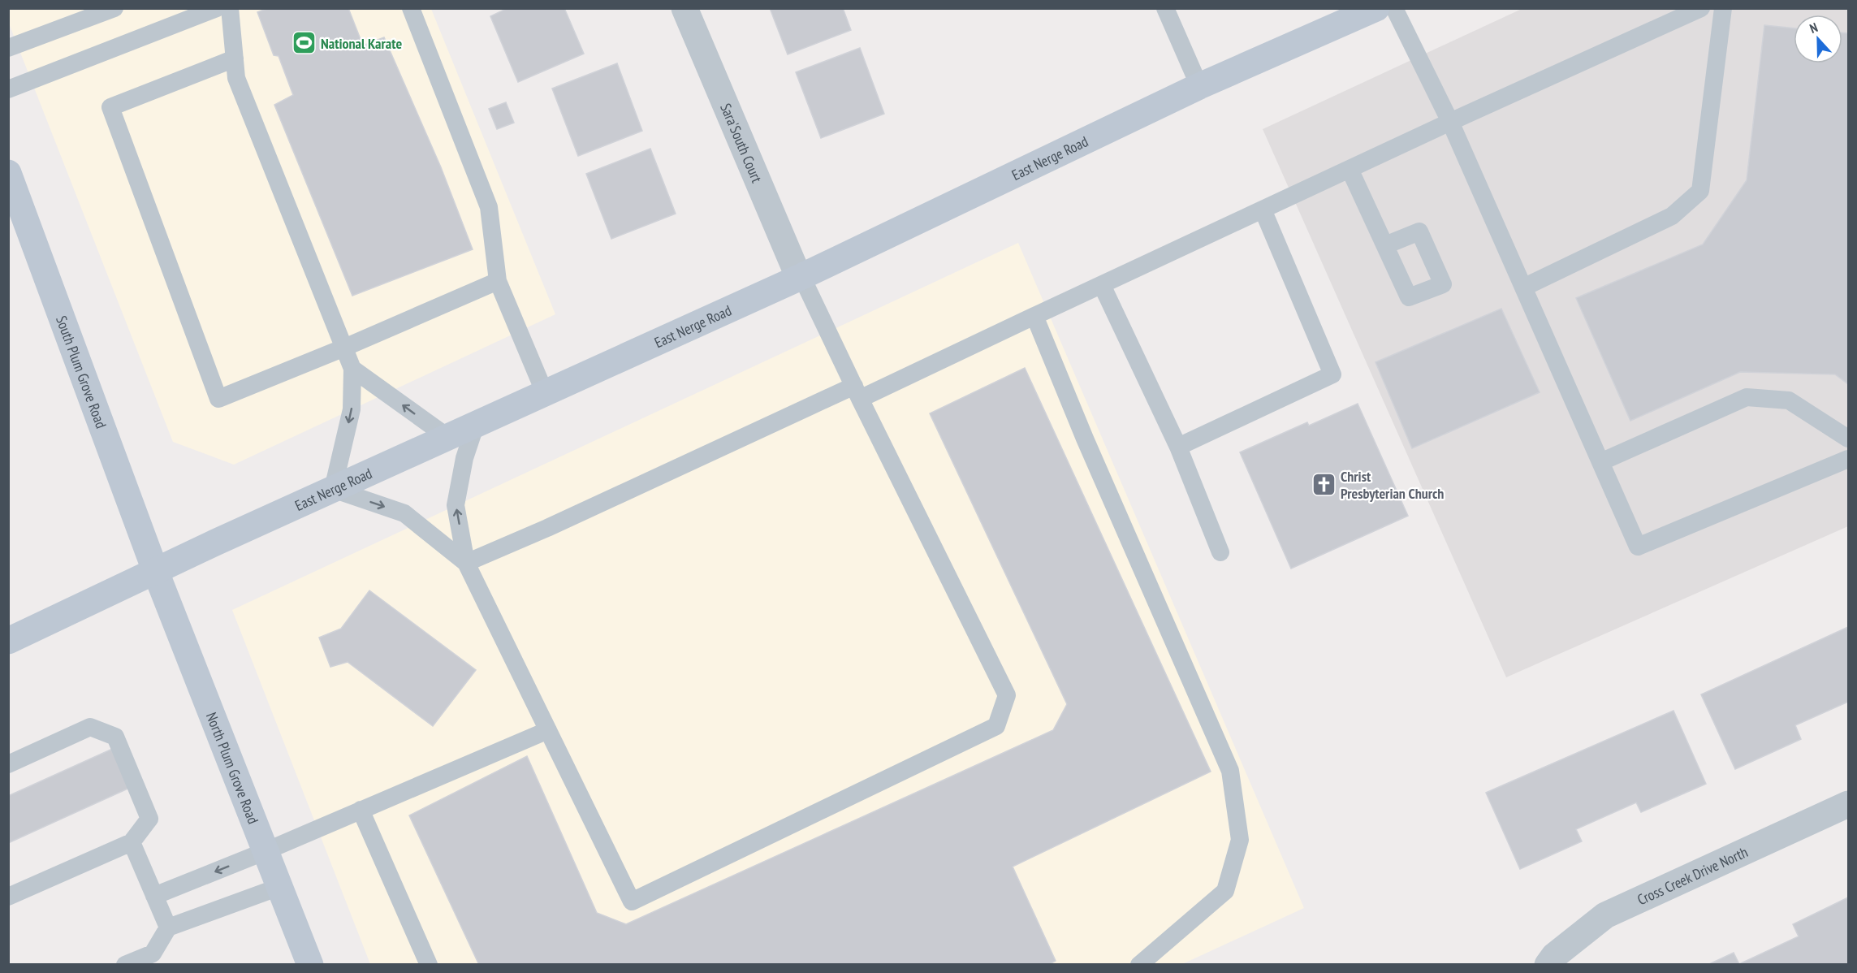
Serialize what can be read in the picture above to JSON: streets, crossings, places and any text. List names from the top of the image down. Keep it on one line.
{"streets":{"main road":["East Nerge Road","South Plum Grove Road","North Plum Grove Road"],"street":["Sara'South Court","Cross Creek Drive North"]},"crossings":[["Sara'South Court","East Nerge Road"],["East Nerge Road","South Plum Grove Road"],["East Nerge Road","North Plum Grove Road"],["South Plum Grove Road","North Plum Grove Road"]],"places":{"sports":["National Karate"],"church":["Christ Presbyterian Church"]},"north":"top"}
